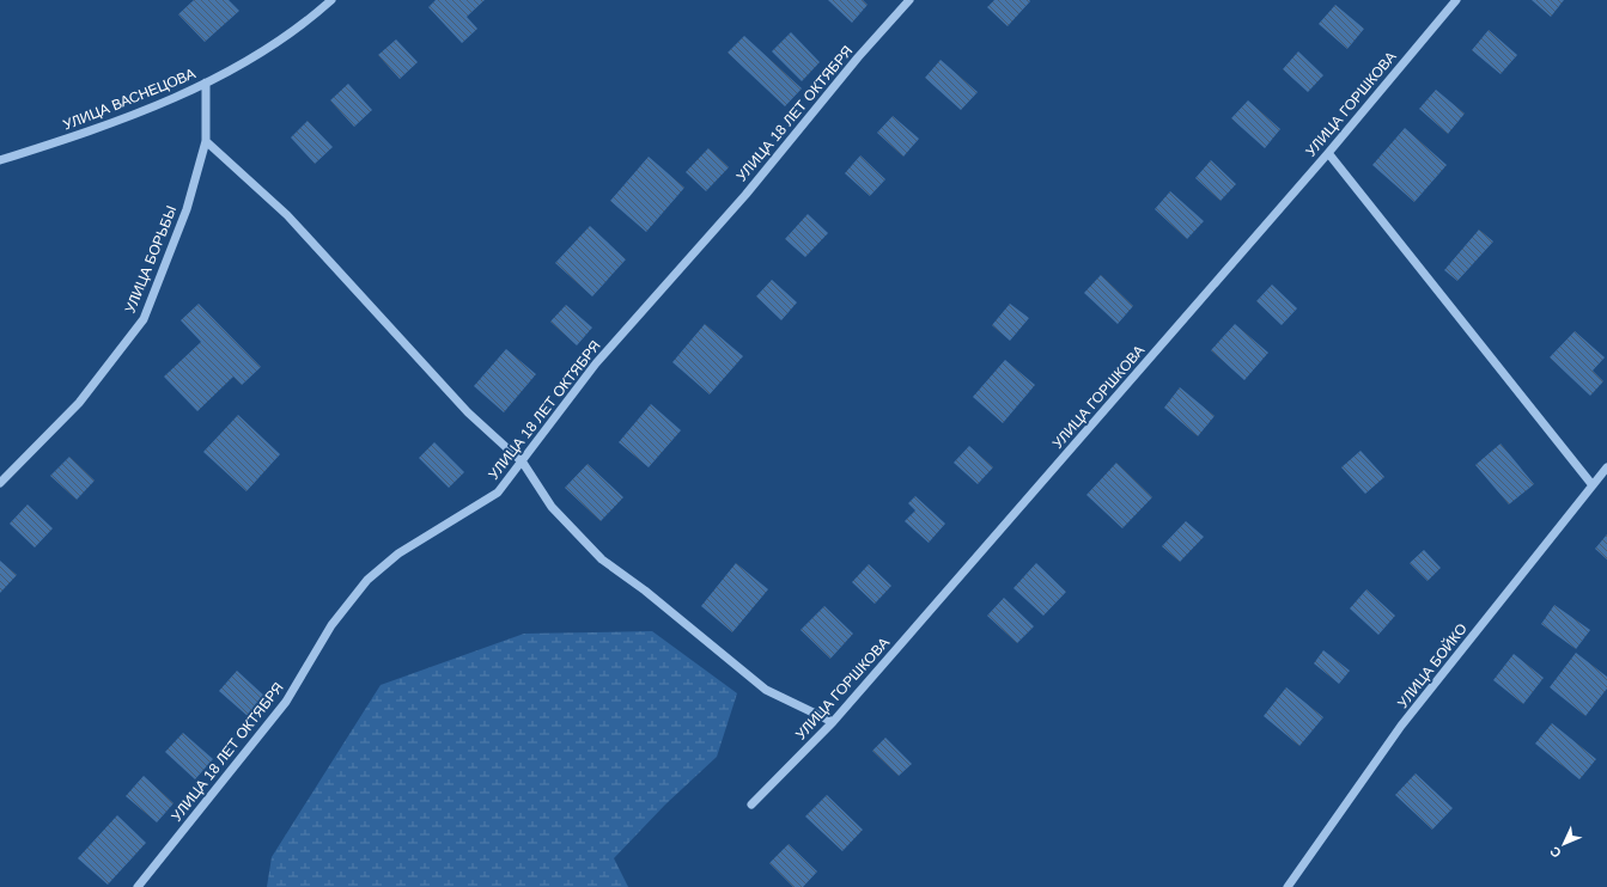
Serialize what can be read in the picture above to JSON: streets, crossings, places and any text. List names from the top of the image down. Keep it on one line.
{"streets":{"street":["УЛИЦА ВАСНЕЦОВА","УЛИЦА ГОРШКОВА","УЛИЦА 18 ЛЕТ ОКТЯБРЯ","УЛИЦА БОРЬБЫ","УЛИЦА БОЙКО"]},"crossings":[["УЛИЦА ВАСНЕЦОВА","УЛИЦА БОРЬБЫ"]],"north":"bottom left"}
